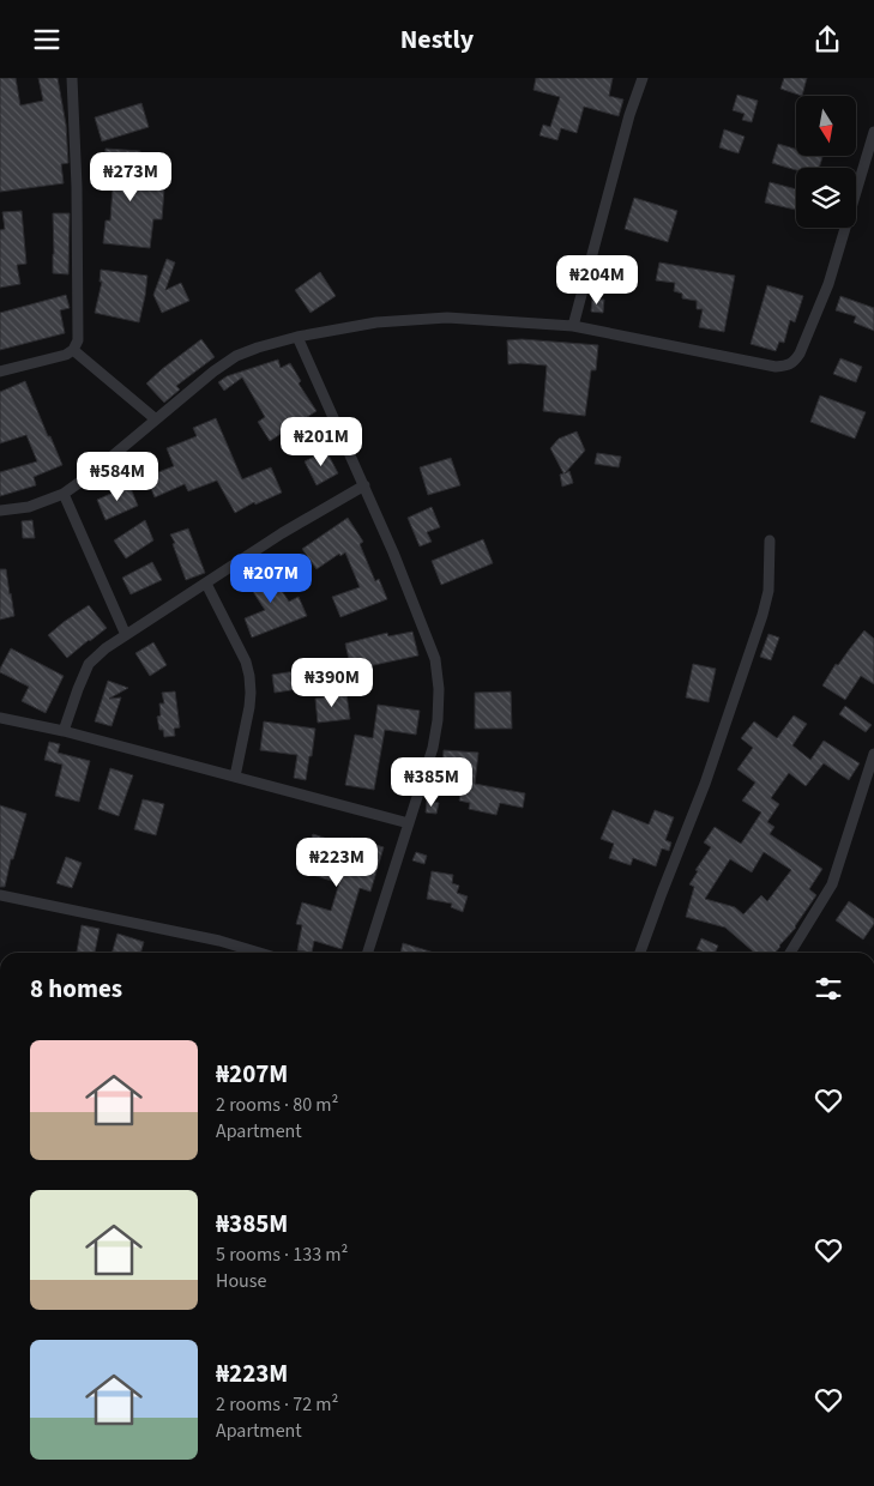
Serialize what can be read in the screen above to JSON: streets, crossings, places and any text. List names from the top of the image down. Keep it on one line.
{"north":"bottom","page":{"header":"Nestly","price":["₦273M","₦204M","₦201M","₦584M","₦207M","₦390M","₦385M","₦223M"],"heading":"8 homes","list":[{"name":"₦207M","note":"2 rooms · 80 m² · Apartment"},{"name":"₦385M","note":"5 rooms · 133 m² · House"},{"name":"₦223M","note":"2 rooms · 72 m² · Apartment"}]}}
